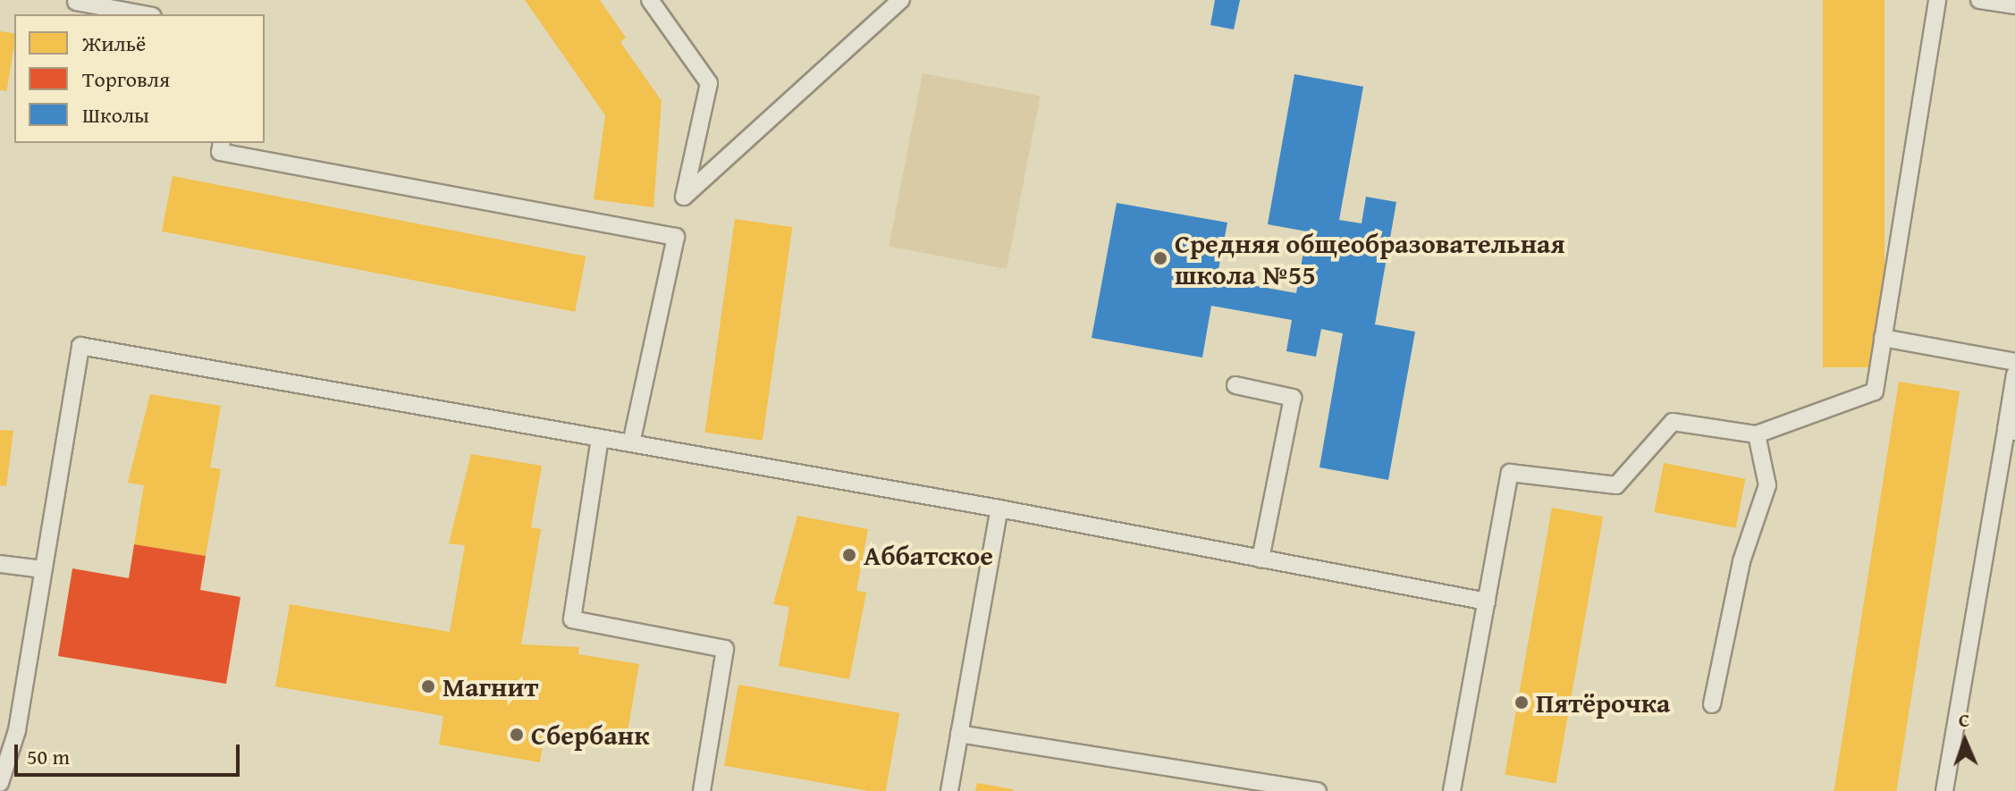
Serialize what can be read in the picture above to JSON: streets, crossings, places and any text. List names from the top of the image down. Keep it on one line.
{"places":["Средняя общеобразовательная школа №55","Аббатское","Магнит","Пятёрочка","Сбербанк"],"legend":["Жильё","Торговля","Школы"],"scale_bar":"50 m","north":"top"}
